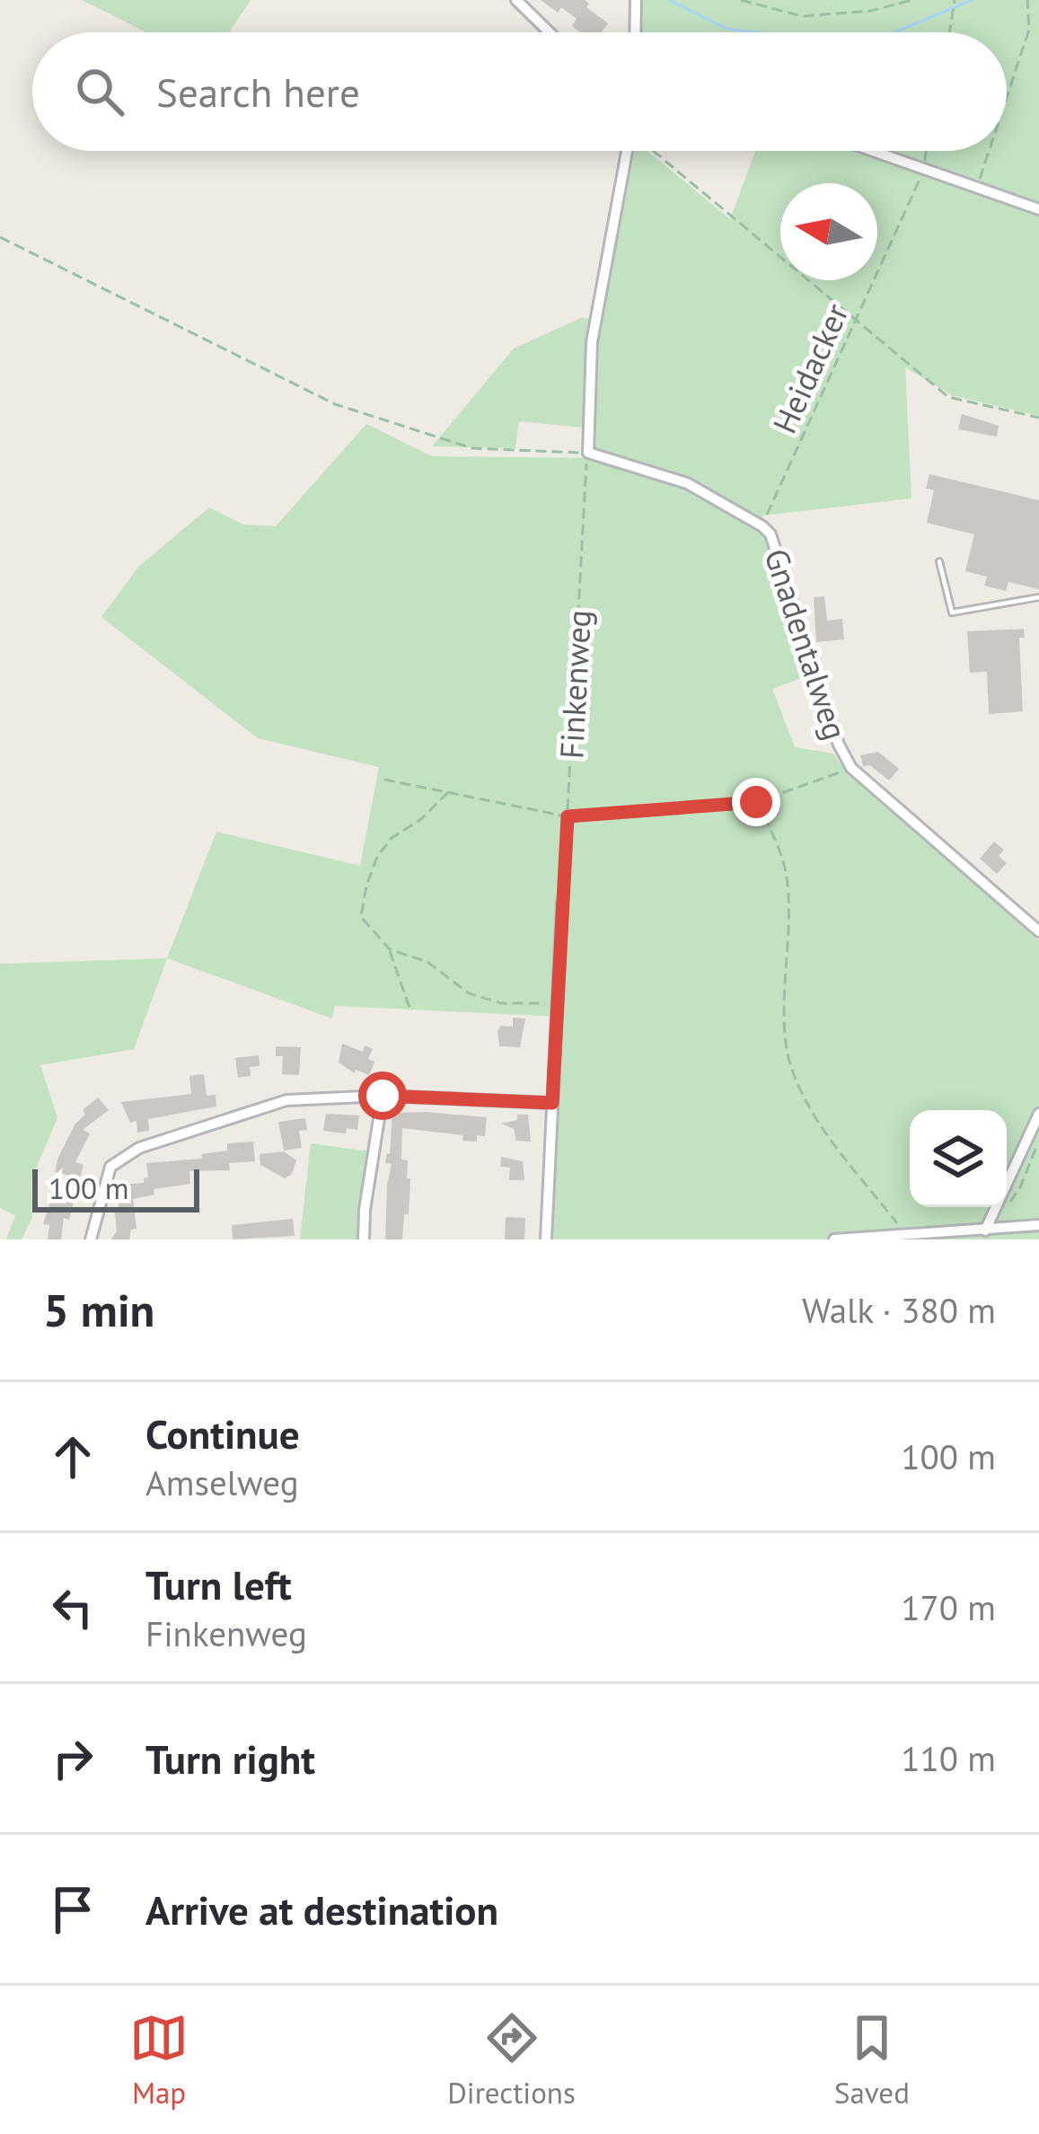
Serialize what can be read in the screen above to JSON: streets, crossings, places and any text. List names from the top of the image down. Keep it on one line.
{"streets":{"street":["Gnadentalweg"],"path":["Heidacker","Finkenweg"]},"crossings":[["Heidacker","Gnadentalweg"],["Gnadentalweg","Finkenweg"]],"scale_bar":"100 m","north":"left","page":{"search":"Search here","scale":"100 m","heading":["5 min","Walk · 380 m"],"list":[["Continue","Amselweg","100 m"],["Turn left","Finkenweg","170 m"],["Turn right","110 m"],"Arrive at destination"],"nav":["Map","Directions","Saved"]}}
